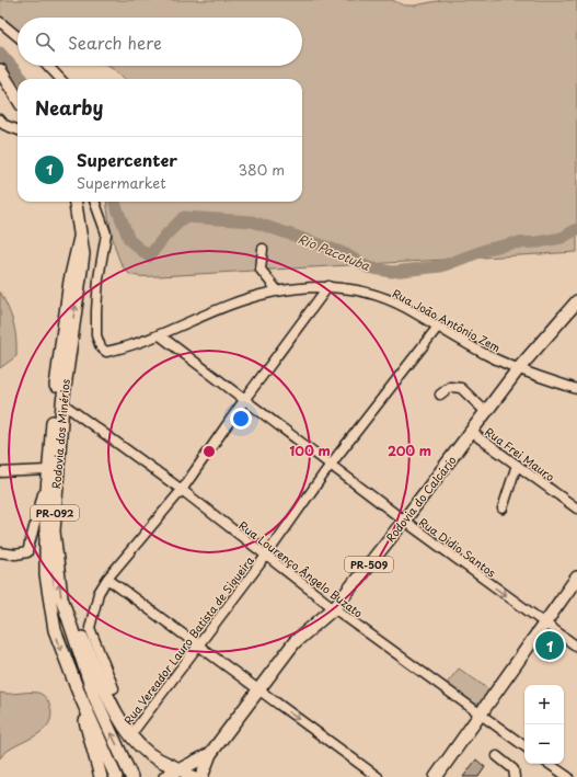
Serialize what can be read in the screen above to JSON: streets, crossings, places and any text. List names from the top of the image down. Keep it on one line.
{"streets":{"main road":["Rodovia dos Minérios","Rodovia do Calcário","PR-092","PR-509"],"street":["Rua João Antônio Zem","Rua Frei Mauro","Rua Didio Santos","Rua Lourenço Ângelo Buzato","Rua Vereador Lauro Batista de Siqueira"]},"crossings":[["Rua João Antônio Zem","Rodovia do Calcário"],["Rua João Antônio Zem","Rua Didio Santos"],["Rua João Antônio Zem","Rua Vereador Lauro Batista de Siqueira"],["Rodovia dos Minérios","Rua Lourenço Ângelo Buzato"],["Rua Frei Mauro","Rodovia do Calcário"],["Rodovia do Calcário","Rua Didio Santos"],["Rodovia do Calcário","PR-509"],["Rodovia do Calcário","Rua Lourenço Ângelo Buzato"],["Rua Didio Santos","Rua Vereador Lauro Batista de Siqueira"],["Rua Lourenço Ângelo Buzato","Rua Vereador Lauro Batista de Siqueira"]],"water":["Rio Pacotuba"],"page":{"search":"Search here","heading":"Nearby","list":[{"mark":"1","name":"Supercenter","note":"Supermarket","value":"380 m"}],"pins":"1","map_buttons":["+","−"]},"rings":["100 m","200 m"]}
